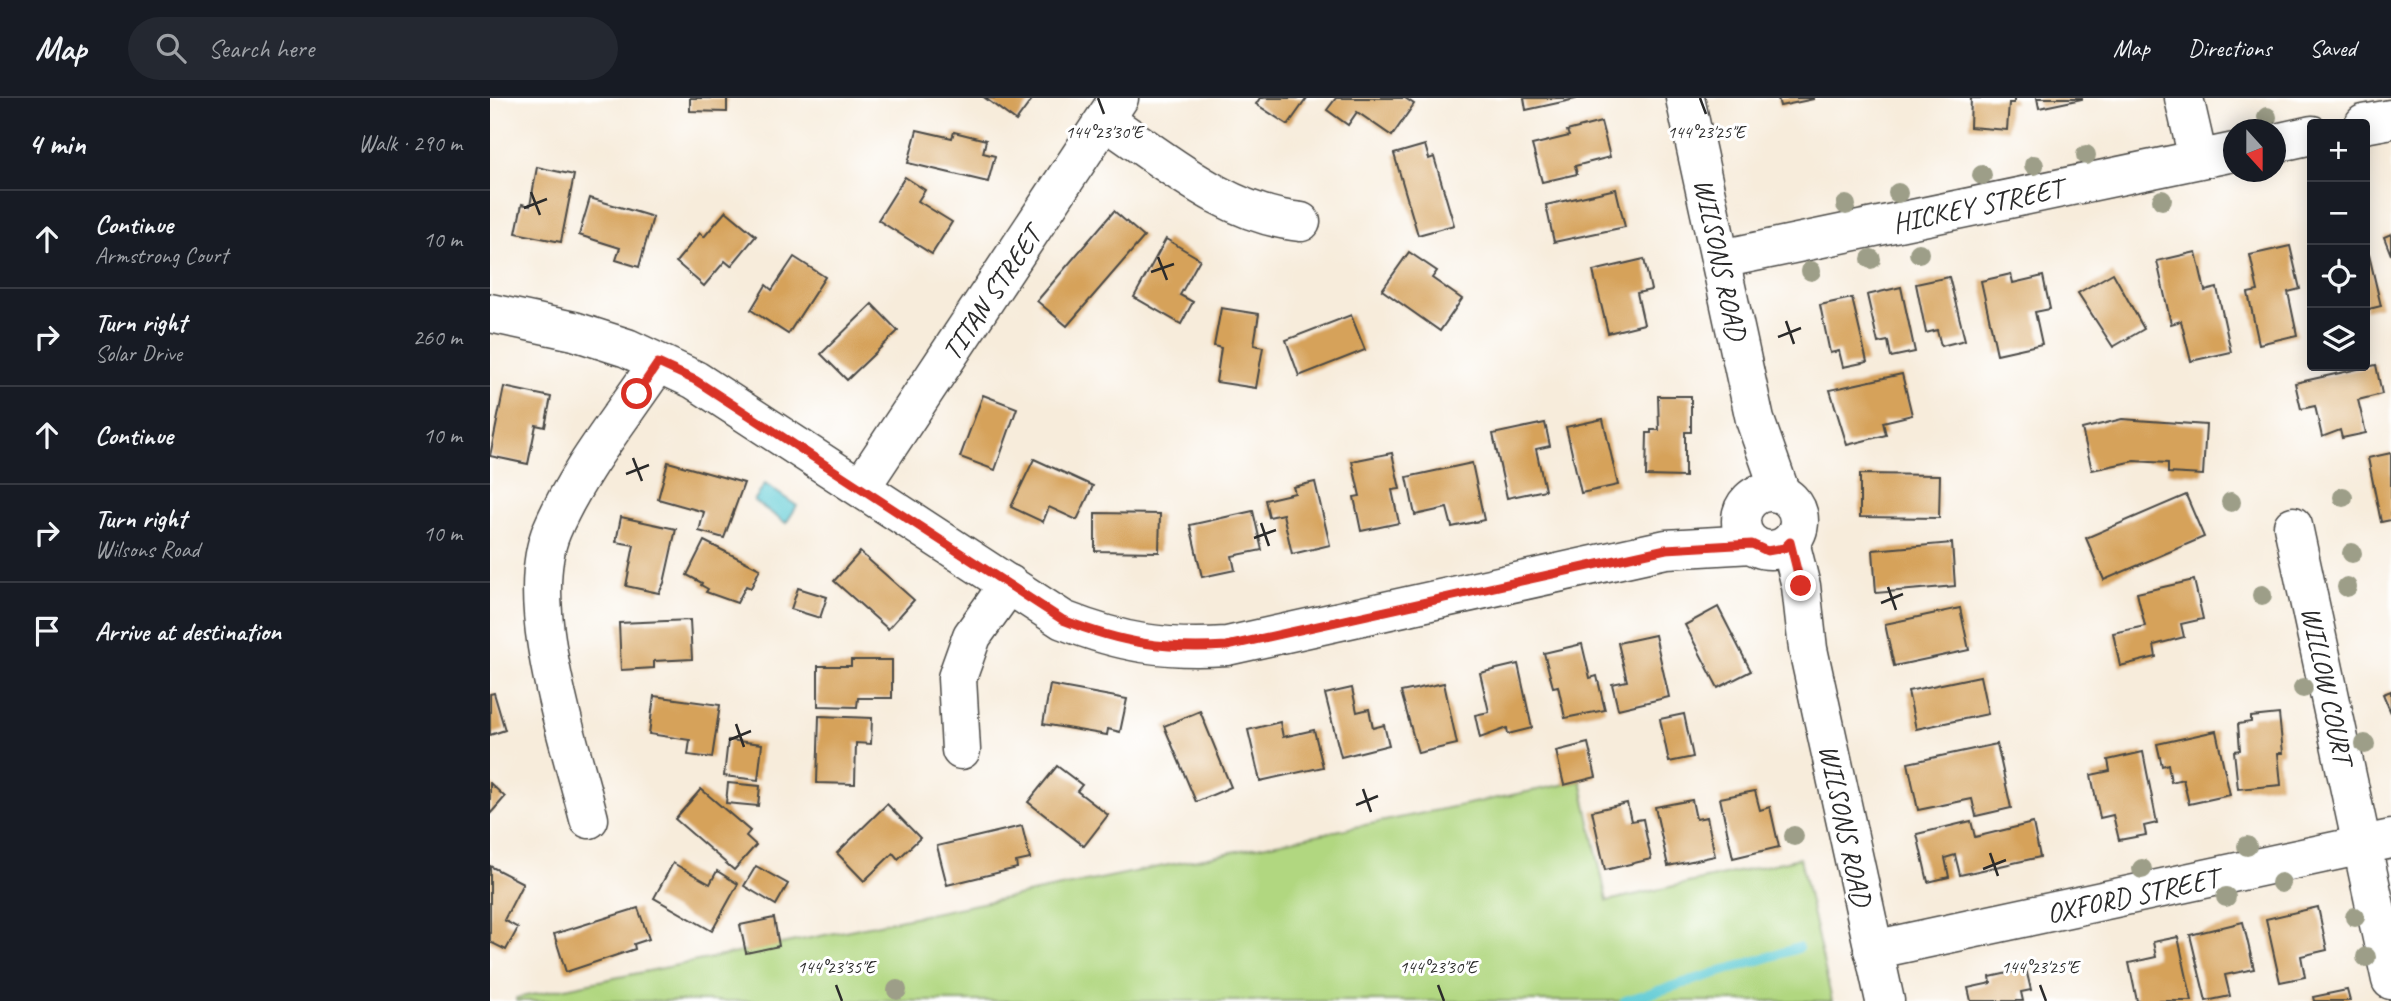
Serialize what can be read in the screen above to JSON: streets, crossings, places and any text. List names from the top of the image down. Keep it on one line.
{"streets":{"street":["HICKEY STREET","WILSONS ROAD","TITAN STREET","WILLOW COURT","OXFORD STREET"]},"crossings":[["HICKEY STREET","WILSONS ROAD"],["WILSONS ROAD","OXFORD STREET"],["WILLOW COURT","OXFORD STREET"]],"north":"bottom","page":{"header":"Map","search":"Search here","nav":["Map","Directions","Saved"],"heading":["4 min","Walk · 290 m"],"map_buttons":["+","−"],"list":[["Continue","Armstrong Court","10 m"],["Turn right","Solar Drive","260 m"],["Continue","10 m"],["Turn right","Wilsons Road","10 m"],"Arrive at destination"]},"coordinates":["144°23'30\"E","144°23'25\"E","144°23'35\"E"]}
